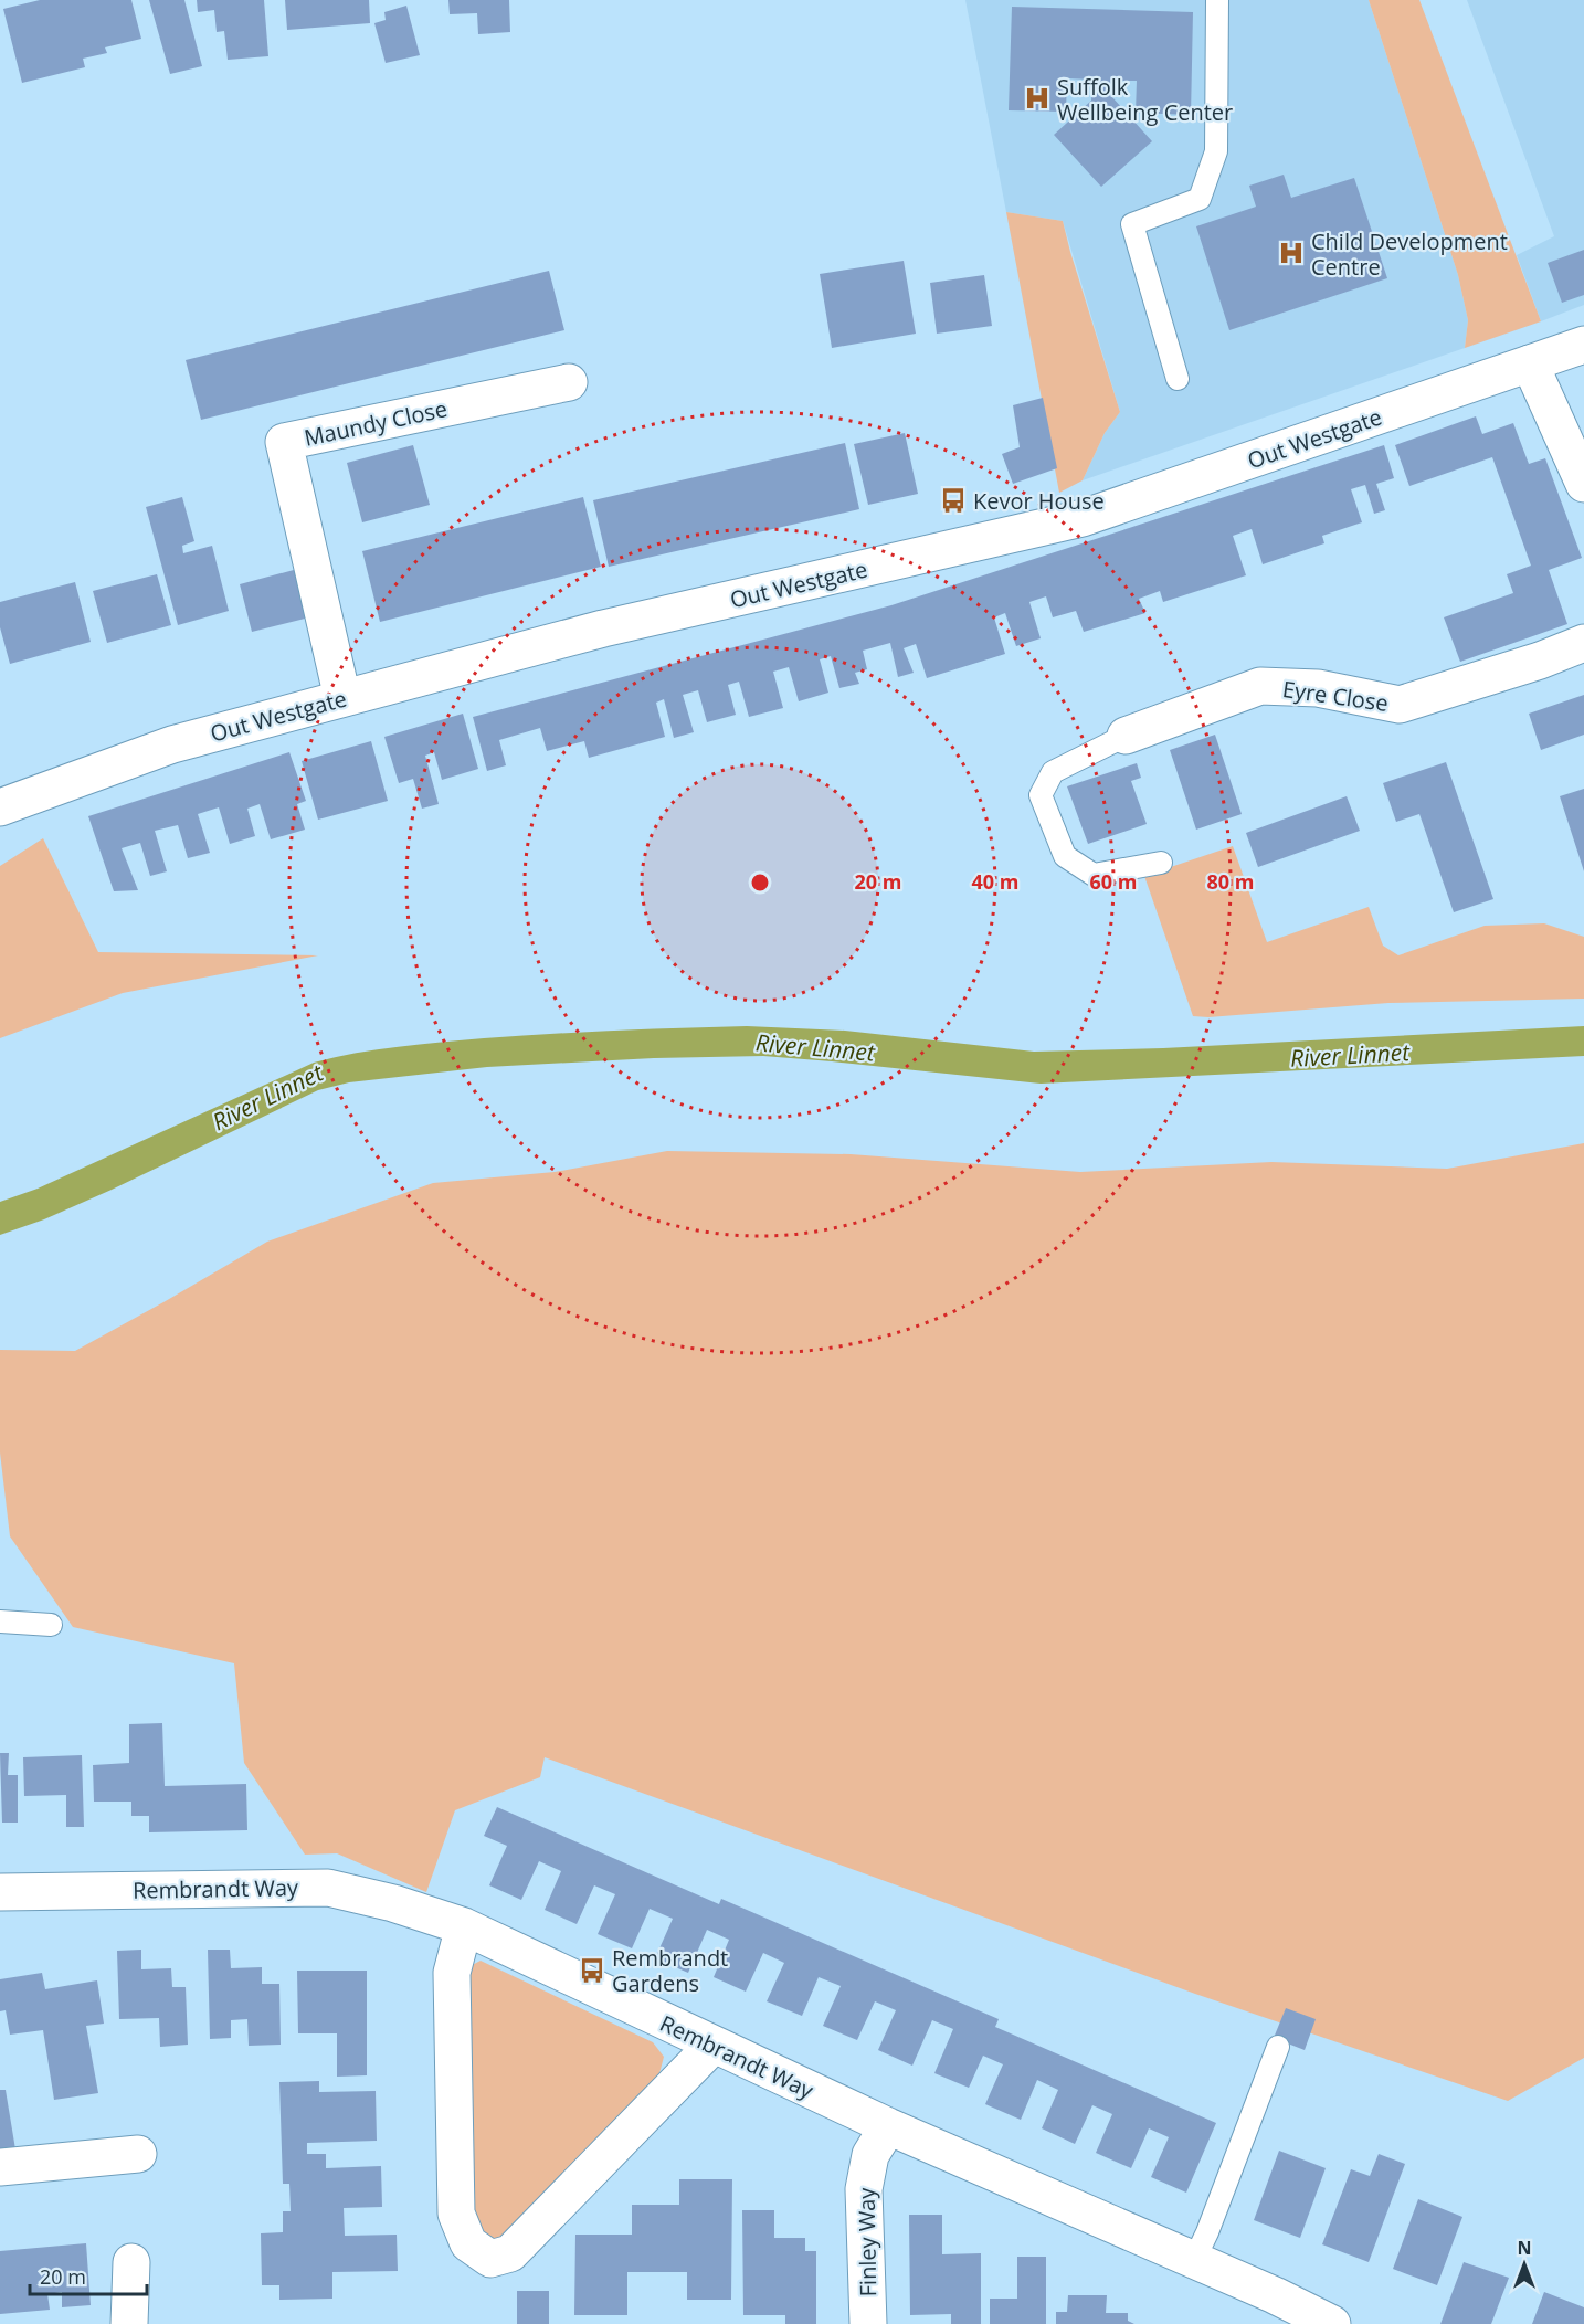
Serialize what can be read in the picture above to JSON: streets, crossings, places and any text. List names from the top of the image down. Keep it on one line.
{"streets":{"street":["Maundy Close","Out Westgate","Eyre Close","Rembrandt Way","Finley Way"]},"crossings":[["Maundy Close","Out Westgate"],["Rembrandt Way","Finley Way"]],"water":["River Linnet"],"places":{"hospital":["Suffolk Wellbeing Center","Child Development Centre"],"bus stop":["Kevor House","Rembrandt Gardens"]},"scale_bar":"20 m","north":"top","rings":["20 m","40 m","60 m","80 m"]}
